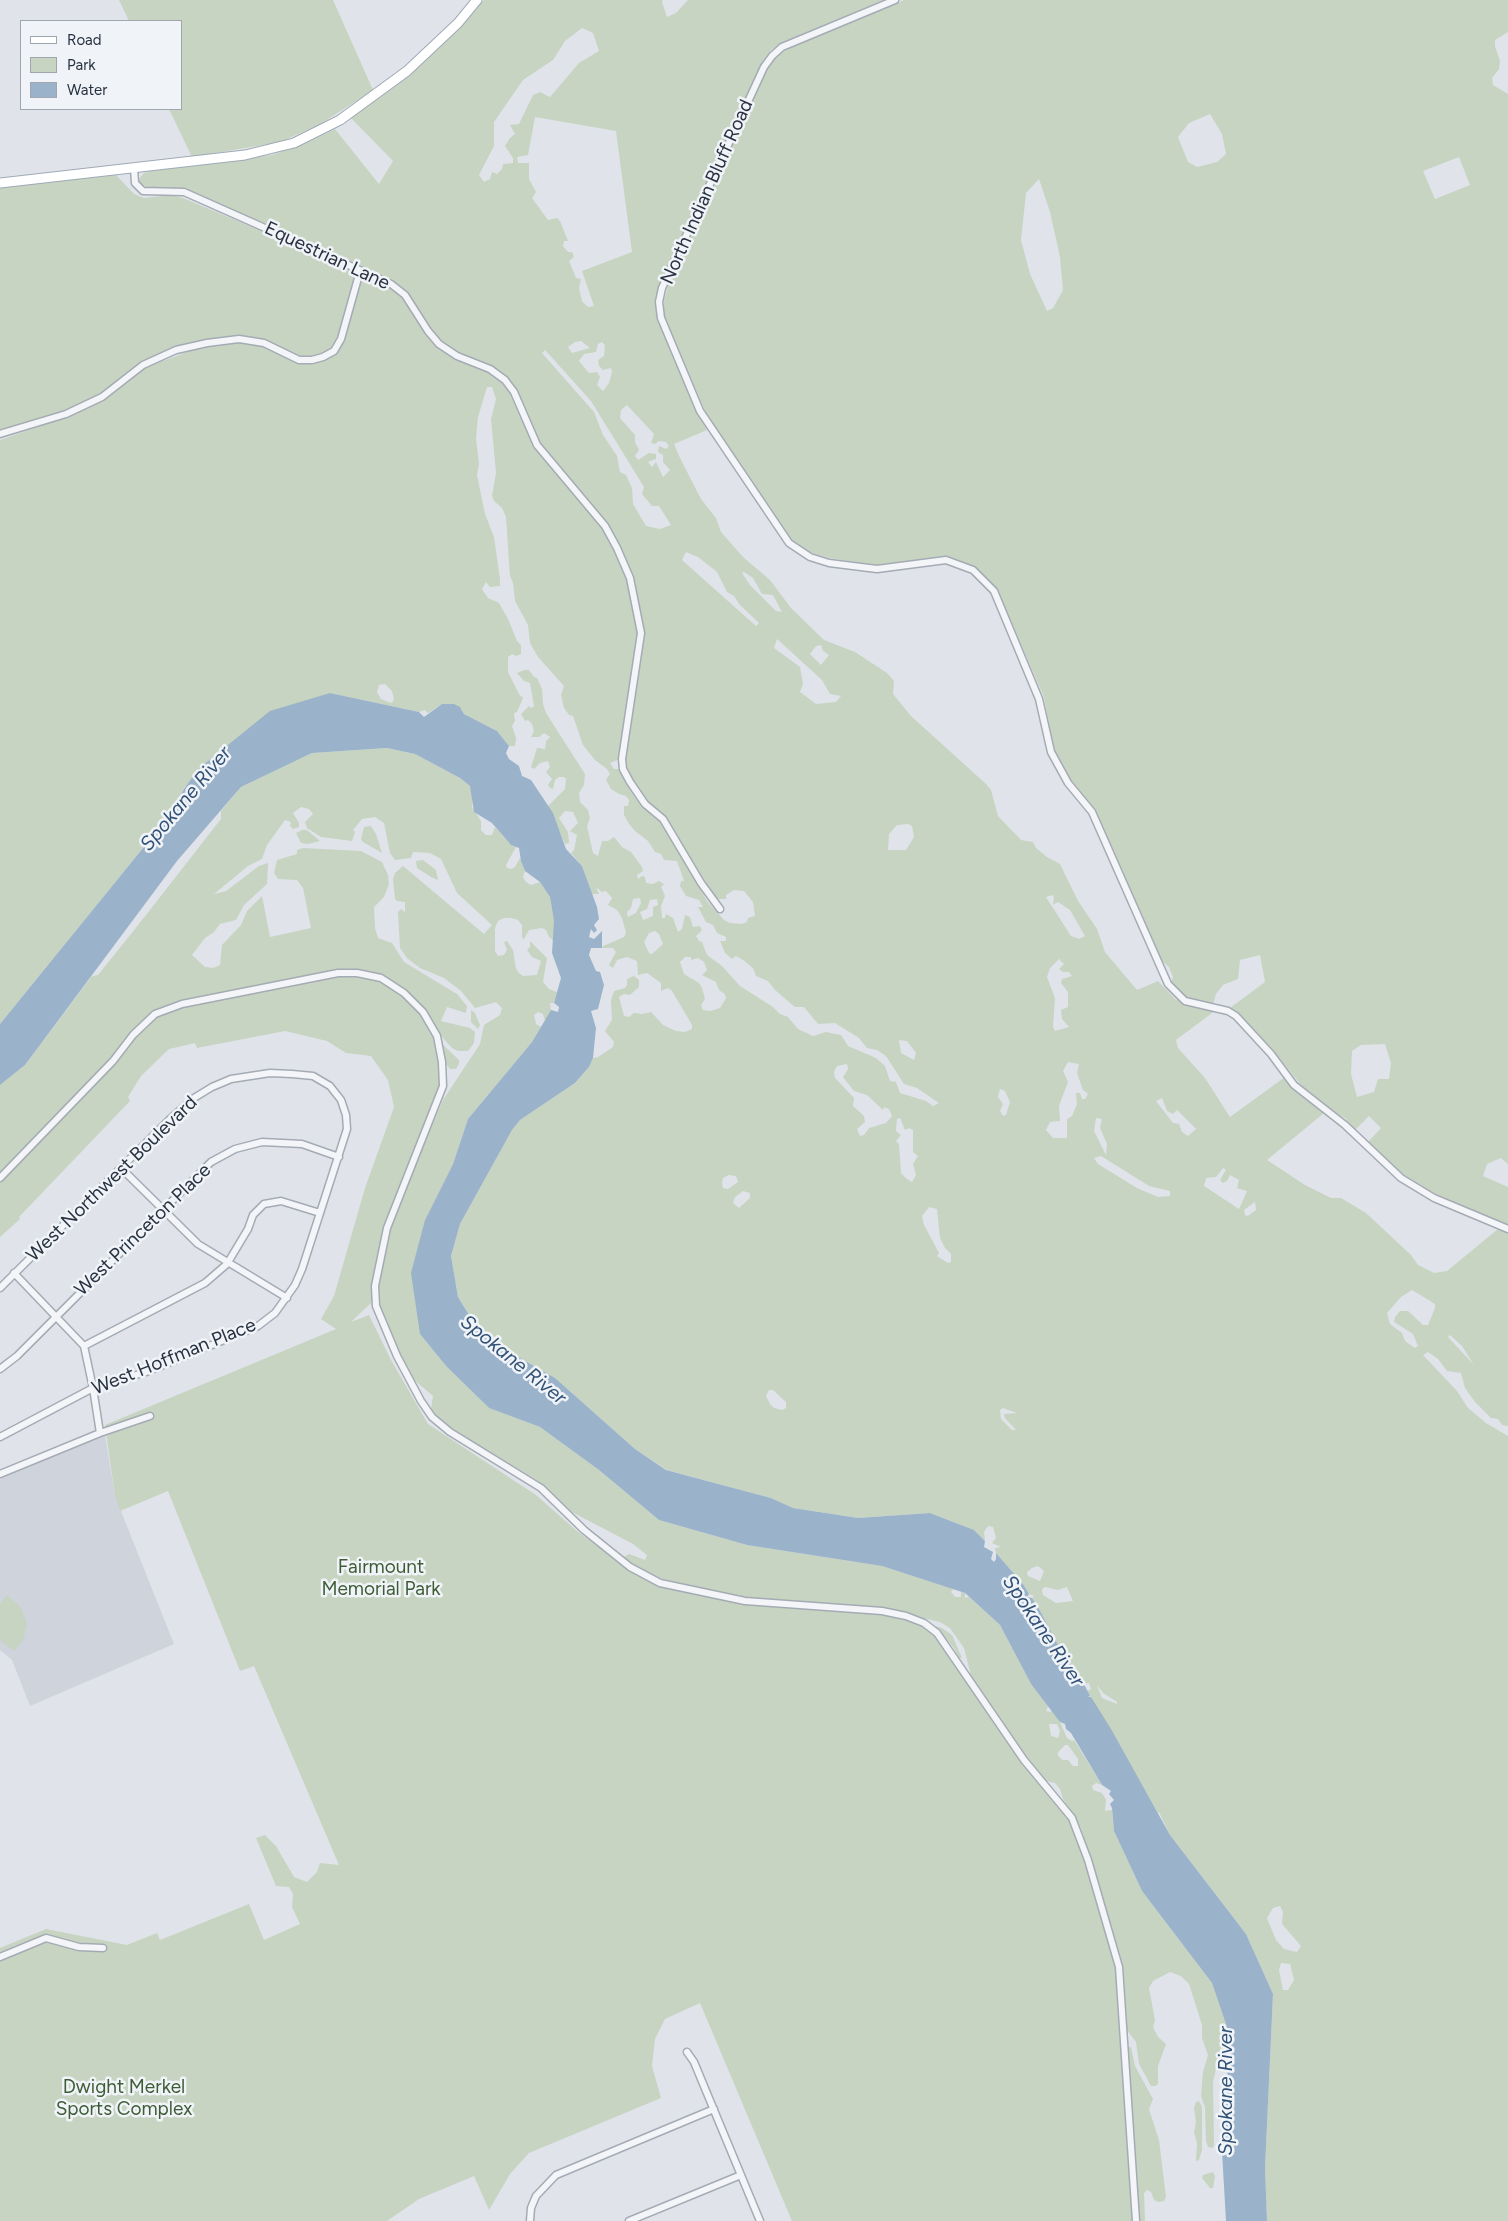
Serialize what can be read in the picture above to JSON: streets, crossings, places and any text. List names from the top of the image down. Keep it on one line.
{"streets":{"street":["North Indian Bluff Road","Equestrian Lane","West Northwest Boulevard","West Princeton Place","West Hoffman Place"]},"crossings":[["West Northwest Boulevard","West Princeton Place"],["West Northwest Boulevard","West Hoffman Place"],["West Princeton Place","West Hoffman Place"]],"water":["Spokane River"],"parks":["Fairmount Memorial Park","Dwight Merkel Sports Complex"],"legend":["Road","Park","Water"]}
